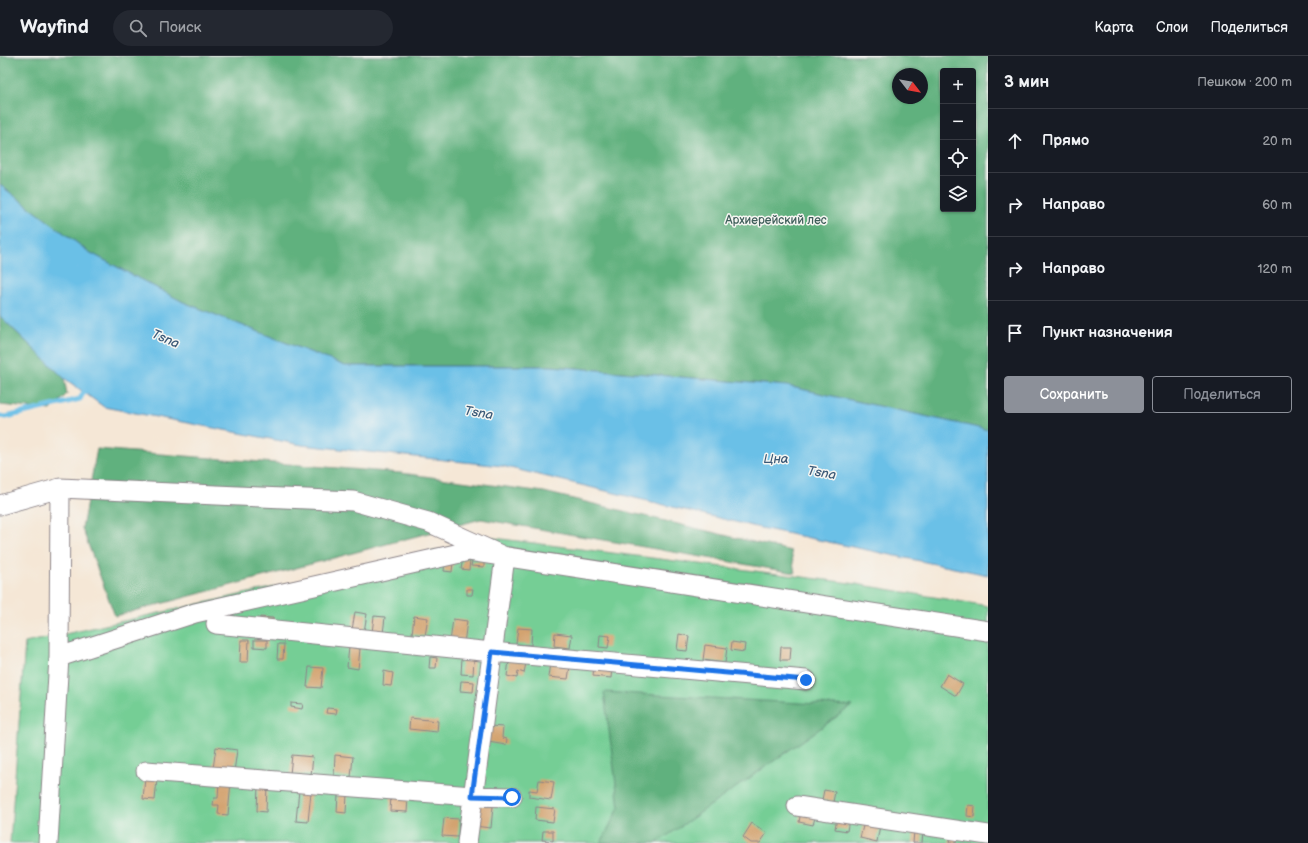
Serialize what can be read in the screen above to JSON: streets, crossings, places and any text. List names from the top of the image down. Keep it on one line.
{"water":["Tsna","Цна"],"parks":["Архиерейский лес"],"north":"bottom right","page":{"header":"Wayfind","search":"Поиск","nav":["Карта","Слои","Поделиться"],"heading":["3 мин","Пешком · 200 m"],"map_buttons":["+","−"],"list":[["Прямо","20 m"],["Направо","60 m"],["Направо","120 m"],"Пункт назначения"],"buttons":["Сохранить","Поделиться"]}}
